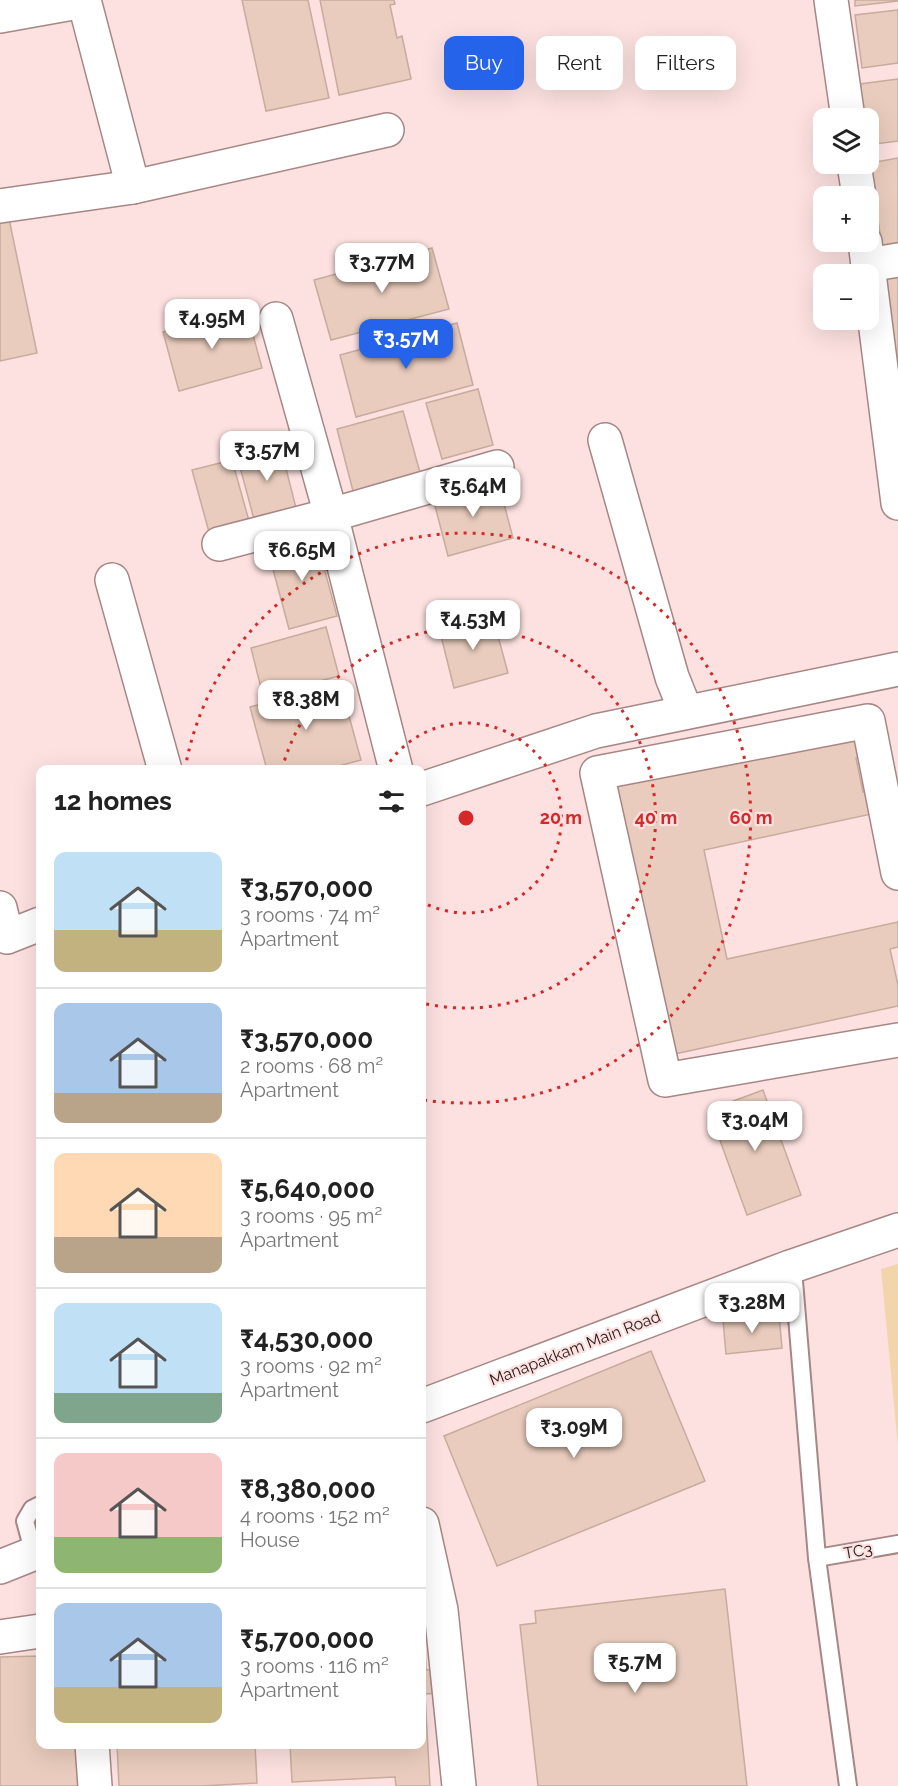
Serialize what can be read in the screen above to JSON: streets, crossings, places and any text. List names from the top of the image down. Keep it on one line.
{"streets":{"street":["Manapakkam Main Road"],"lane":["TC3"]},"page":{"chip":["Buy","Rent","Filters"],"map_buttons":["+","−"],"price":["₹3.77M","₹4.95M","₹3.57M","₹3.57M","₹5.64M","₹6.65M","₹4.53M","₹8.38M","₹3.04M","₹3.28M","₹3.09M","₹5.7M"],"heading":"12 homes","list":[{"name":"₹3,570,000","note":"3 rooms · 74 m² · Apartment"},{"name":"₹3,570,000","note":"2 rooms · 68 m² · Apartment"},{"name":"₹5,640,000","note":"3 rooms · 95 m² · Apartment"},{"name":"₹4,530,000","note":"3 rooms · 92 m² · Apartment"},{"name":"₹8,380,000","note":"4 rooms · 152 m² · House"},{"name":"₹5,700,000","note":"3 rooms · 116 m² · Apartment"}]},"rings":["20 m","40 m","60 m"]}
